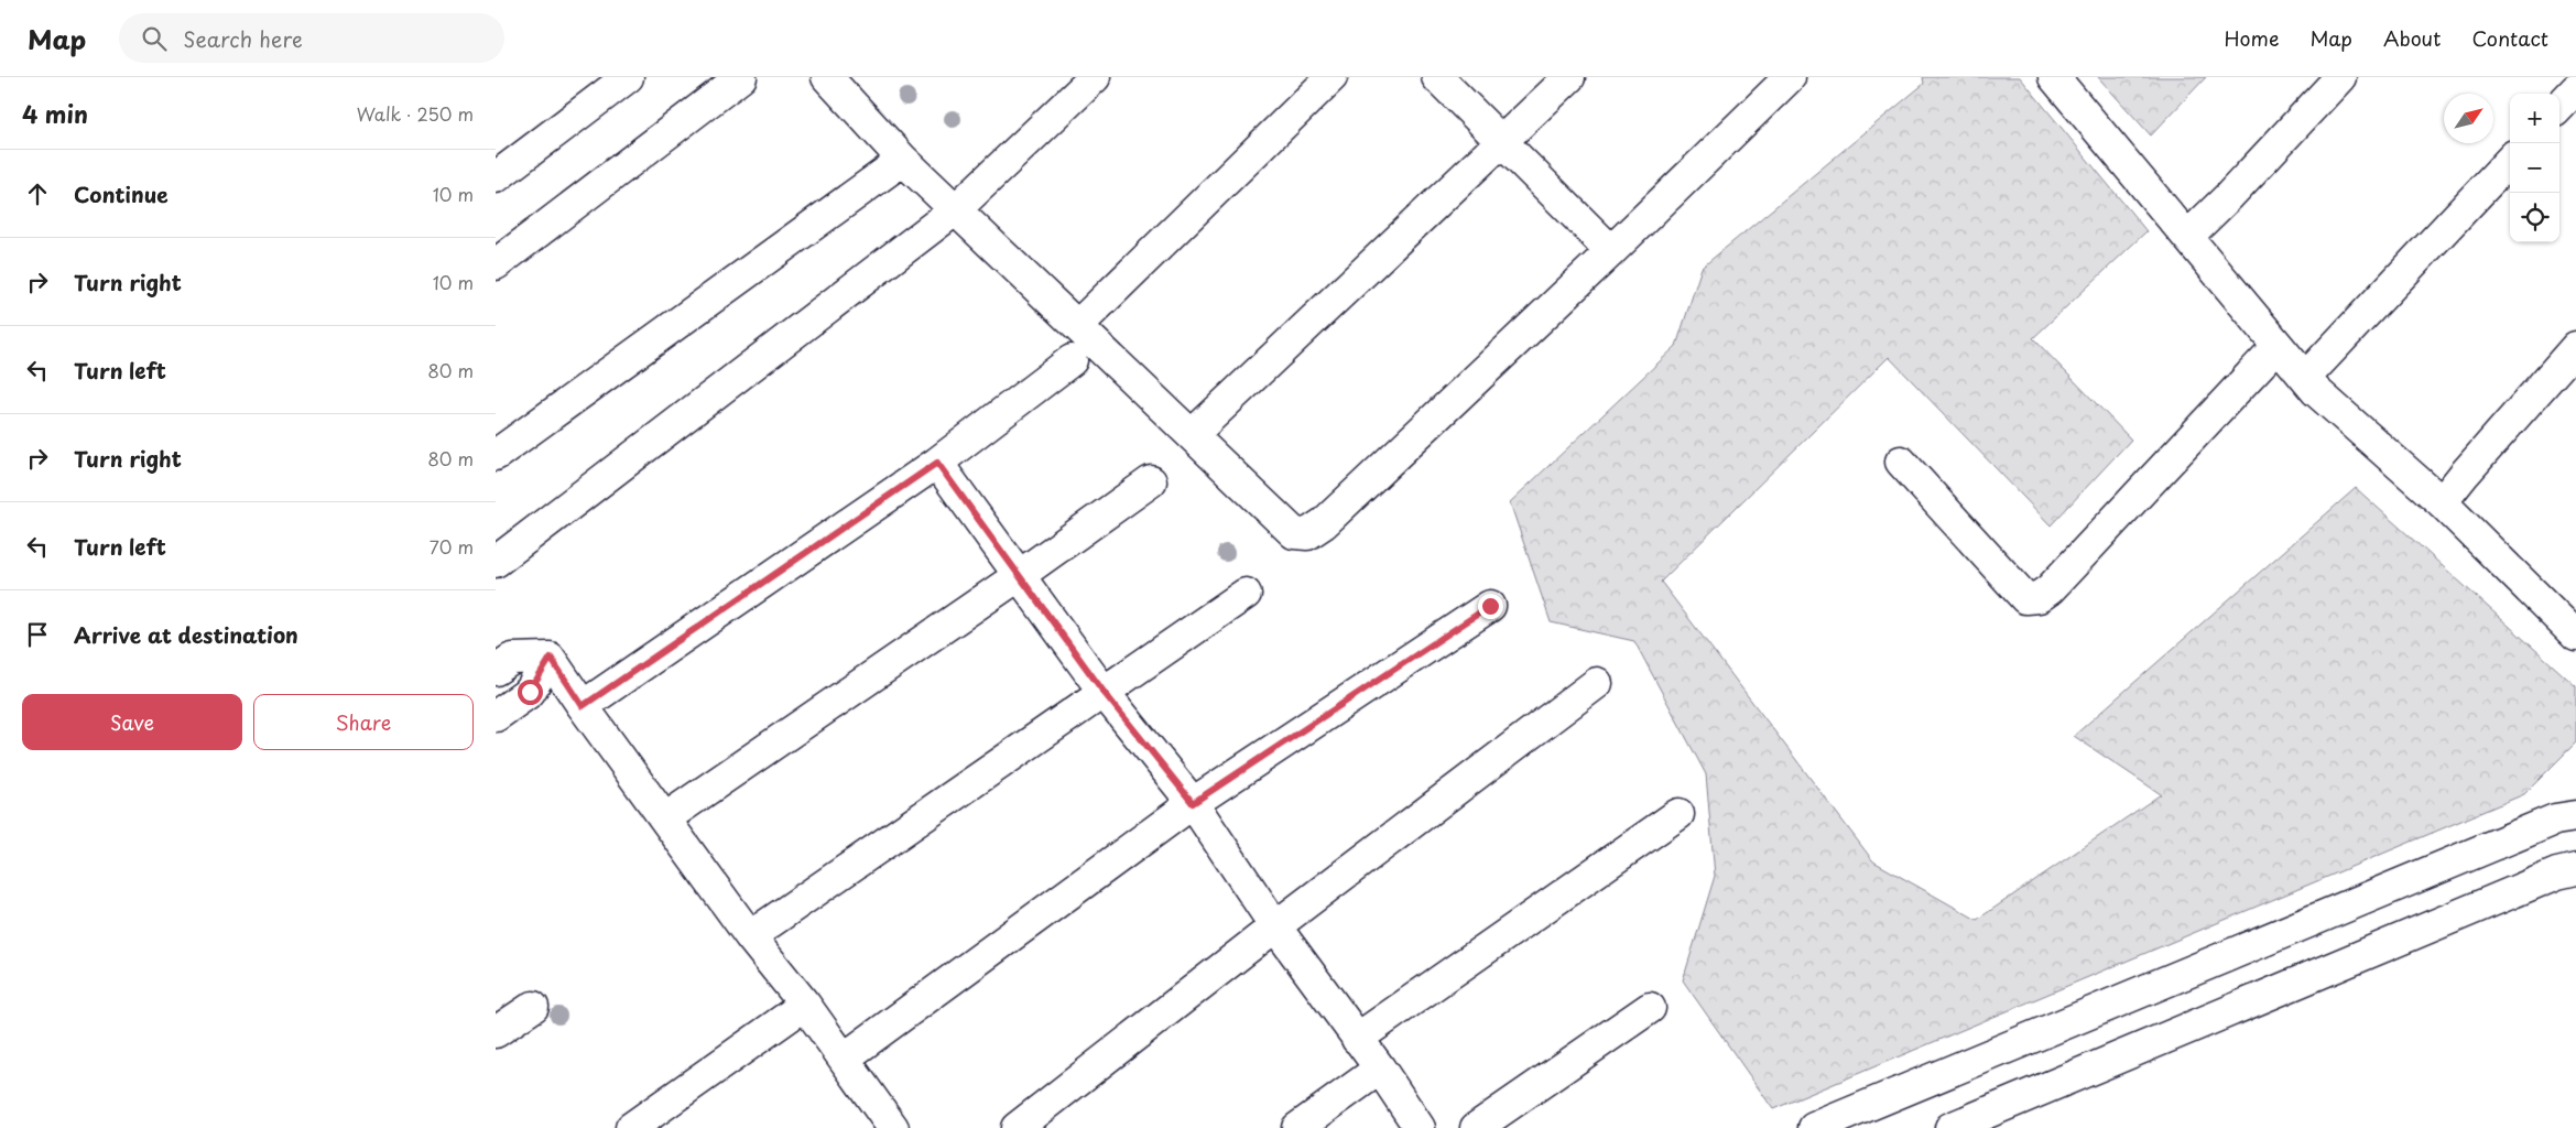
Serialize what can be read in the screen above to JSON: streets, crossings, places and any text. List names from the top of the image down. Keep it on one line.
{"north":"top right","page":{"header":"Map","search":"Search here","nav":["Home","Map","About","Contact"],"heading":["4 min","Walk · 250 m"],"map_buttons":["+","−"],"list":[["Continue","10 m"],["Turn right","10 m"],["Turn left","80 m"],["Turn right","80 m"],["Turn left","70 m"],"Arrive at destination"],"buttons":["Save","Share"]}}
